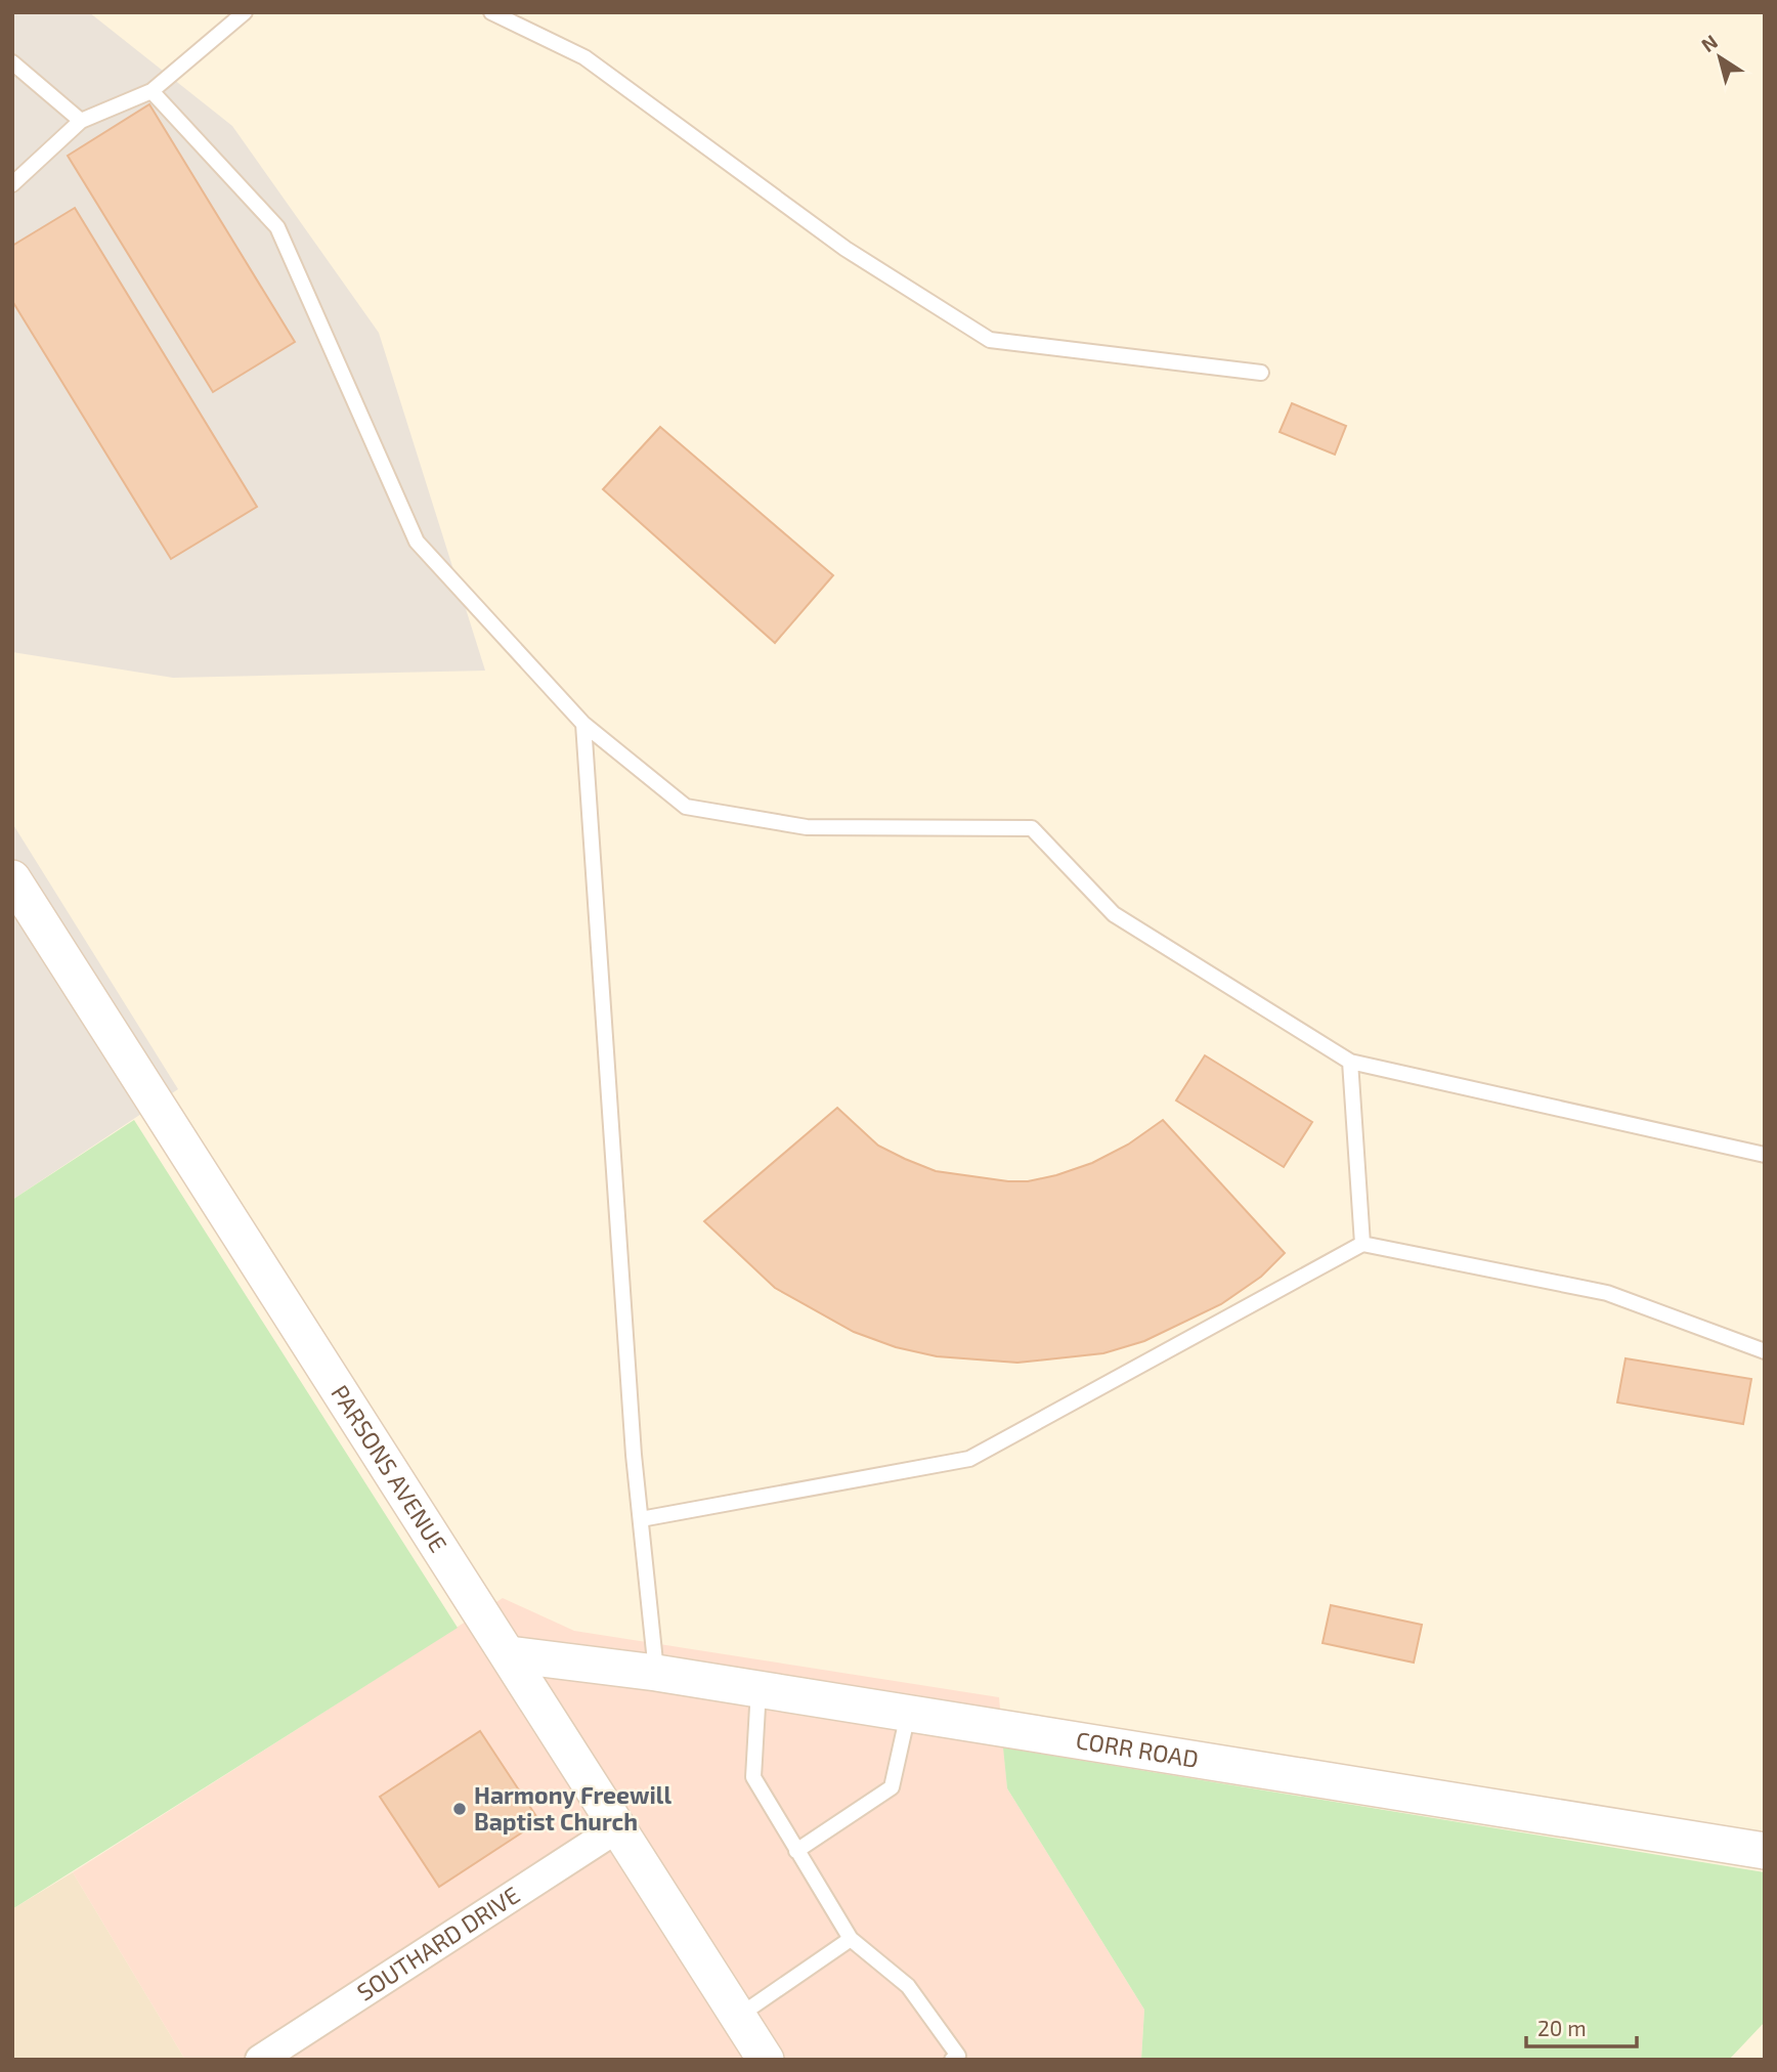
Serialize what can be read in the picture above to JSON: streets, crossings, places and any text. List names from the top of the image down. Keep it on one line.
{"streets":{"street":["PARSONS AVENUE","CORR ROAD","SOUTHARD DRIVE"]},"crossings":[["PARSONS AVENUE","CORR ROAD"],["PARSONS AVENUE","SOUTHARD DRIVE"]],"places":["Harmony Freewill Baptist Church"],"scale_bar":"20 m","north":"top left"}
